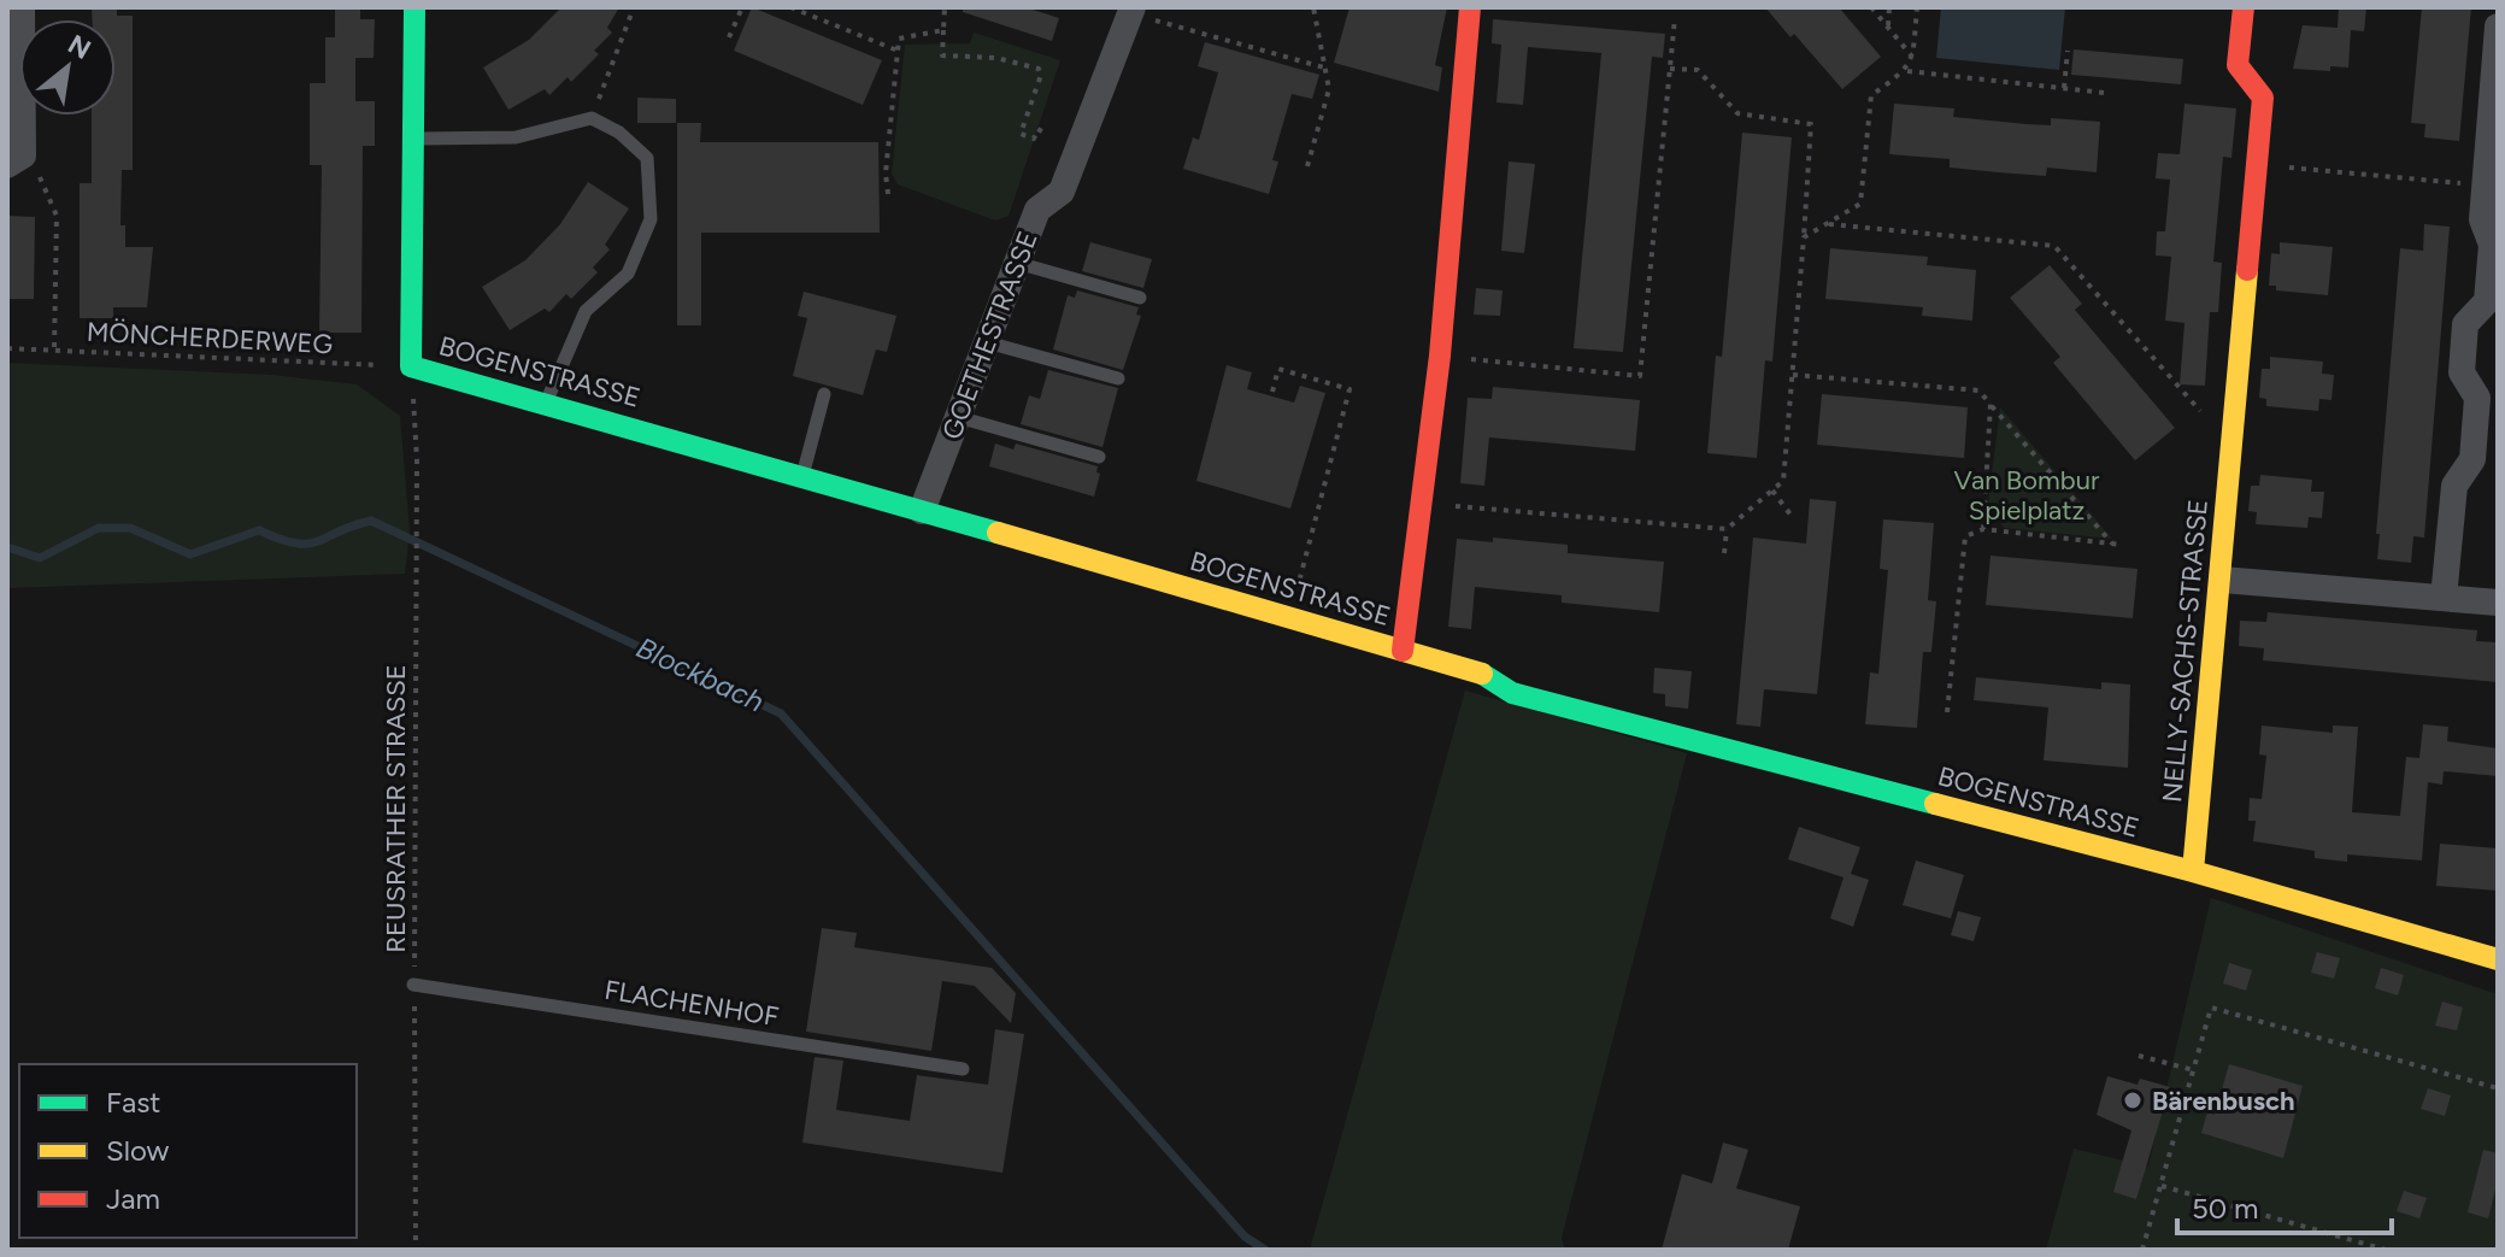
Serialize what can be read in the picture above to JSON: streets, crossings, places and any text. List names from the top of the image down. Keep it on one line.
{"streets":{"street":["GOETHESTRASSE","BOGENSTRASSE","NELLY-SACHS-STRASSE"],"lane":["FLACHENHOF"],"path":["MÖNCHERDERWEG","REUSRATHER STRASSE"]},"crossings":[["GOETHESTRASSE","BOGENSTRASSE"],["MÖNCHERDERWEG","BOGENSTRASSE"],["MÖNCHERDERWEG","REUSRATHER STRASSE"],["BOGENSTRASSE","NELLY-SACHS-STRASSE"],["BOGENSTRASSE","REUSRATHER STRASSE"],["REUSRATHER STRASSE","FLACHENHOF"]],"water":["Blockbach"],"parks":["Van Bombur Spielplatz"],"places":["Bärenbusch"],"legend":["Fast","Slow","Jam"],"scale_bar":"50 m","north":"top right"}
